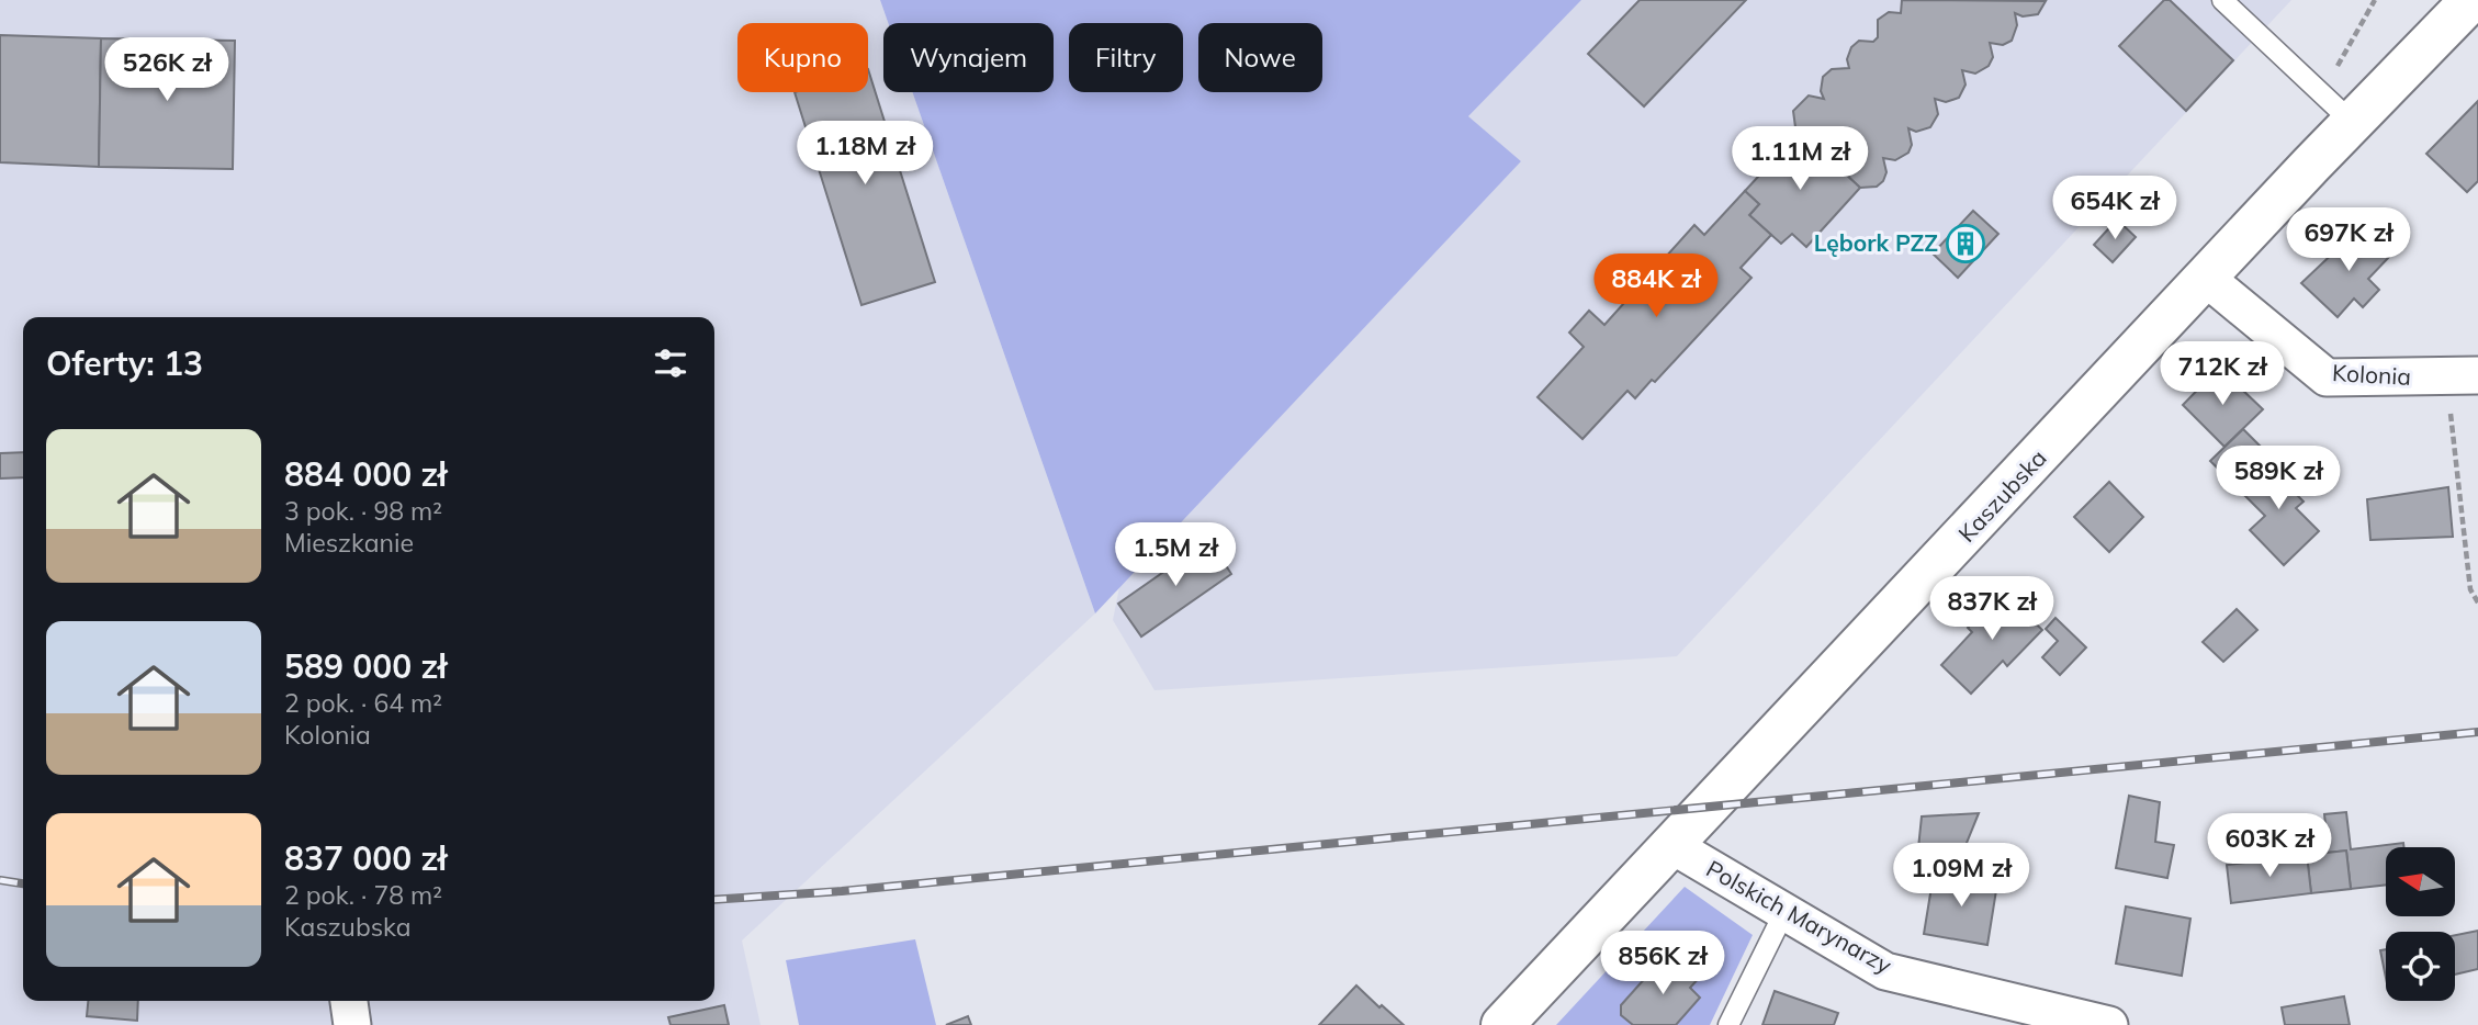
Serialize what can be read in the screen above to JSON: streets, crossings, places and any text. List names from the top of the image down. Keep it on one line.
{"streets":{"street":["Kolonia","Kaszubska","Polskich Marynarzy"]},"crossings":[["Kolonia","Kaszubska"],["Kaszubska","Polskich Marynarzy"]],"places":{"building":["Lębork PZZ"]},"north":"left","page":{"chip":["Kupno","Wynajem","Filtry","Nowe"],"price":["526K zł","1.18M zł","1.11M zł","654K zł","697K zł","884K zł","712K zł","589K zł","1.5M zł","837K zł","603K zł","1.09M zł","856K zł"],"heading":"Oferty: 13","list":[{"name":"884 000 zł","note":"3 pok. · 98 m² · Mieszkanie"},{"name":"589 000 zł","note":"2 pok. · 64 m² · Kolonia"},{"name":"837 000 zł","note":"2 pok. · 78 m² · Kaszubska"}]}}
